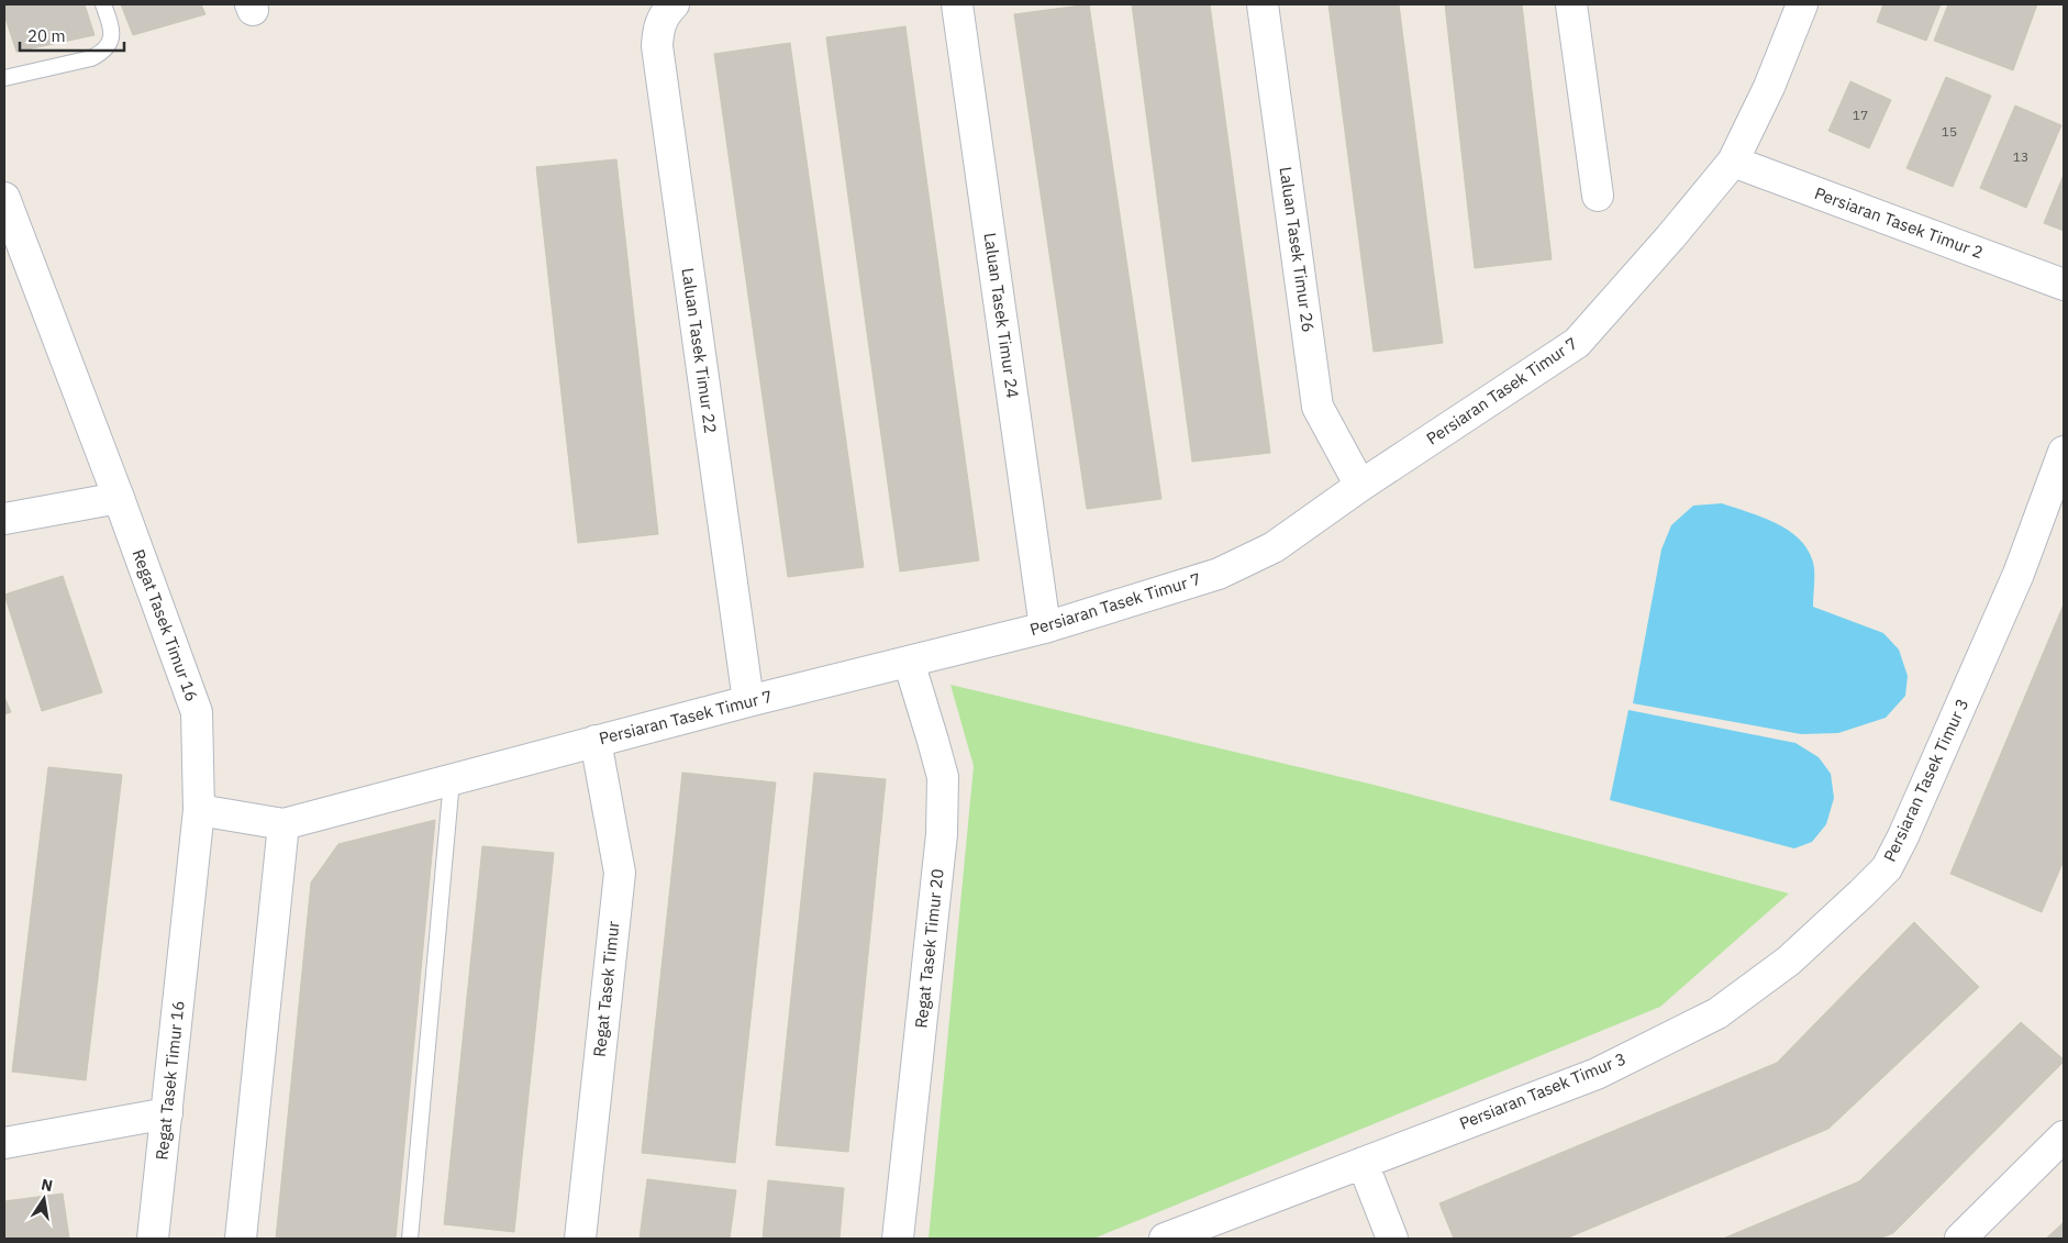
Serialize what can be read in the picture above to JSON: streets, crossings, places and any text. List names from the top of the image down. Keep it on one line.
{"streets":{"street":["Persiaran Tasek Timur 2","Laluan Tasek Timur 26","Laluan Tasek Timur 24","Laluan Tasek Timur 22","Persiaran Tasek Timur 7","Regat Tasek Timur 16","Persiaran Tasek Timur 3","Regat Tasek Timur 20","Regat Tasek Timur"]},"crossings":[["Persiaran Tasek Timur 2","Persiaran Tasek Timur 7"],["Laluan Tasek Timur 26","Persiaran Tasek Timur 7"],["Laluan Tasek Timur 24","Persiaran Tasek Timur 7"],["Laluan Tasek Timur 22","Persiaran Tasek Timur 7"],["Persiaran Tasek Timur 7","Regat Tasek Timur 16"],["Persiaran Tasek Timur 7","Regat Tasek Timur 20"],["Persiaran Tasek Timur 7","Regat Tasek Timur"]],"house_numbers":["17","15","13"],"scale_bar":"20 m","north":"top"}
